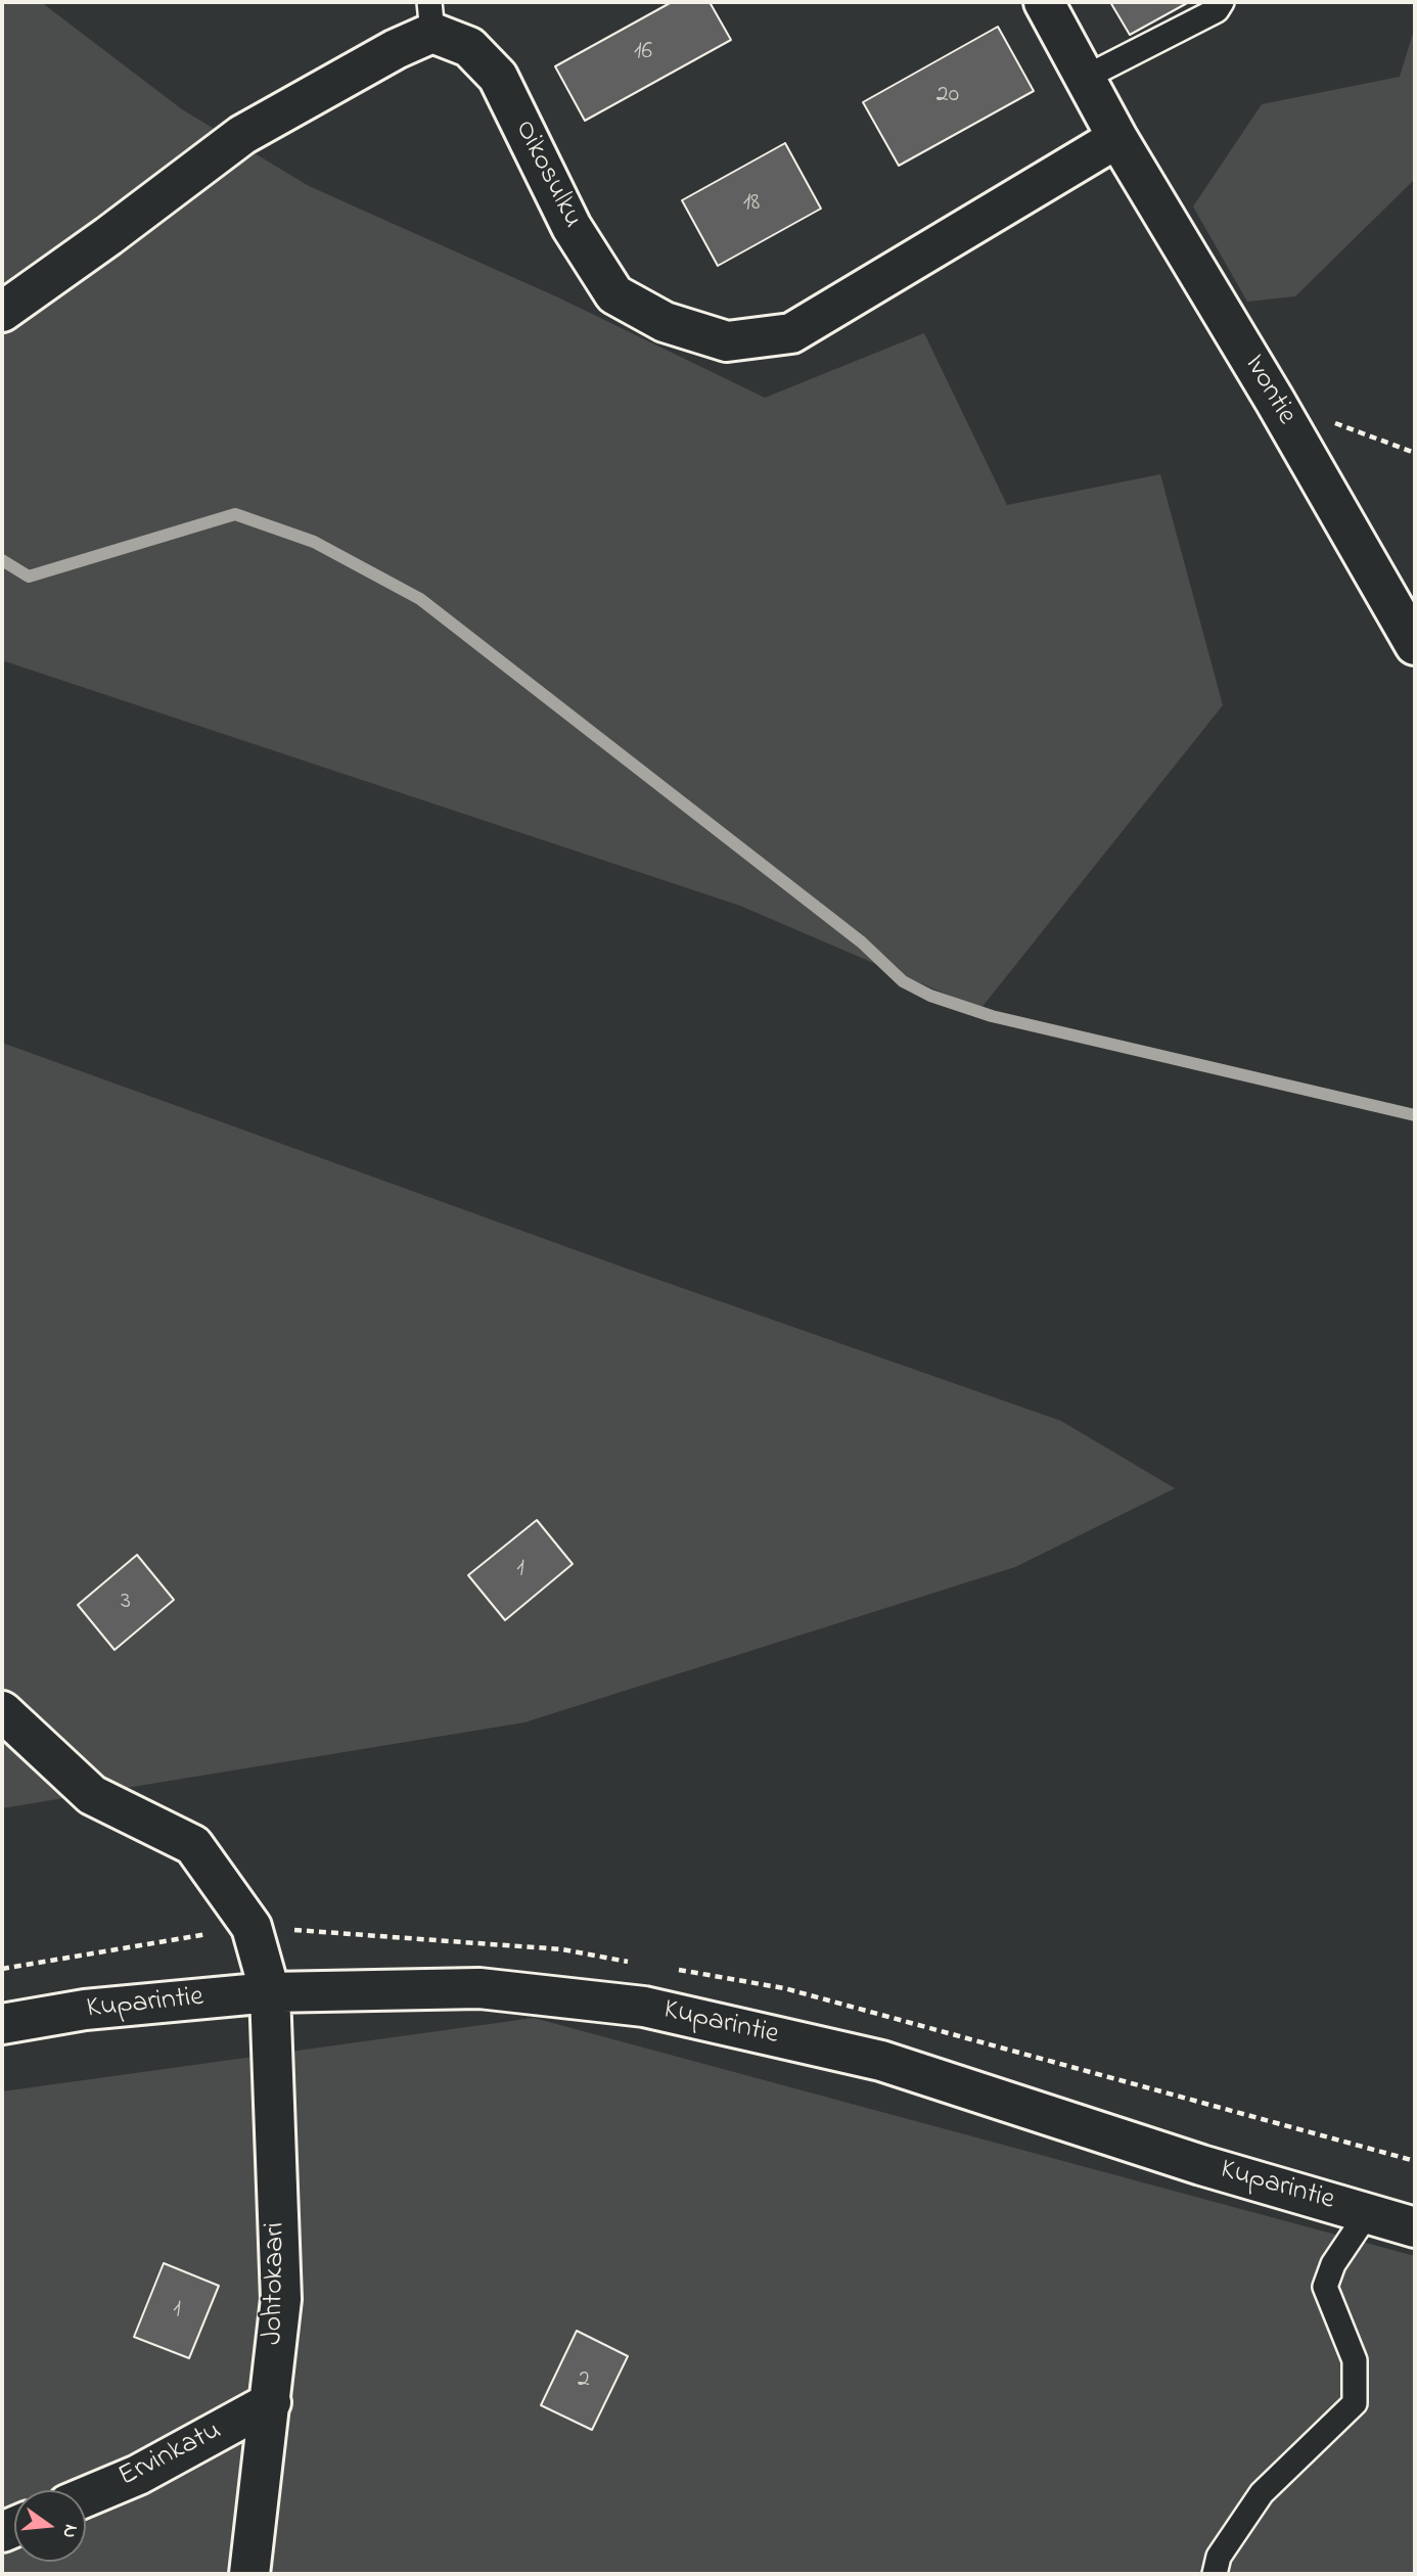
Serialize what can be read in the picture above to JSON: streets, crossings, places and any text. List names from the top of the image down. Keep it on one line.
{"streets":{"street":["Oikosulku","Ivontie","Kuparintie","Johtokaari","Ervinkatu"]},"crossings":[["Oikosulku","Ivontie"],["Kuparintie","Johtokaari"],["Johtokaari","Ervinkatu"]],"house_numbers":["16","20","18","1","3","1","2"],"north":"right"}
